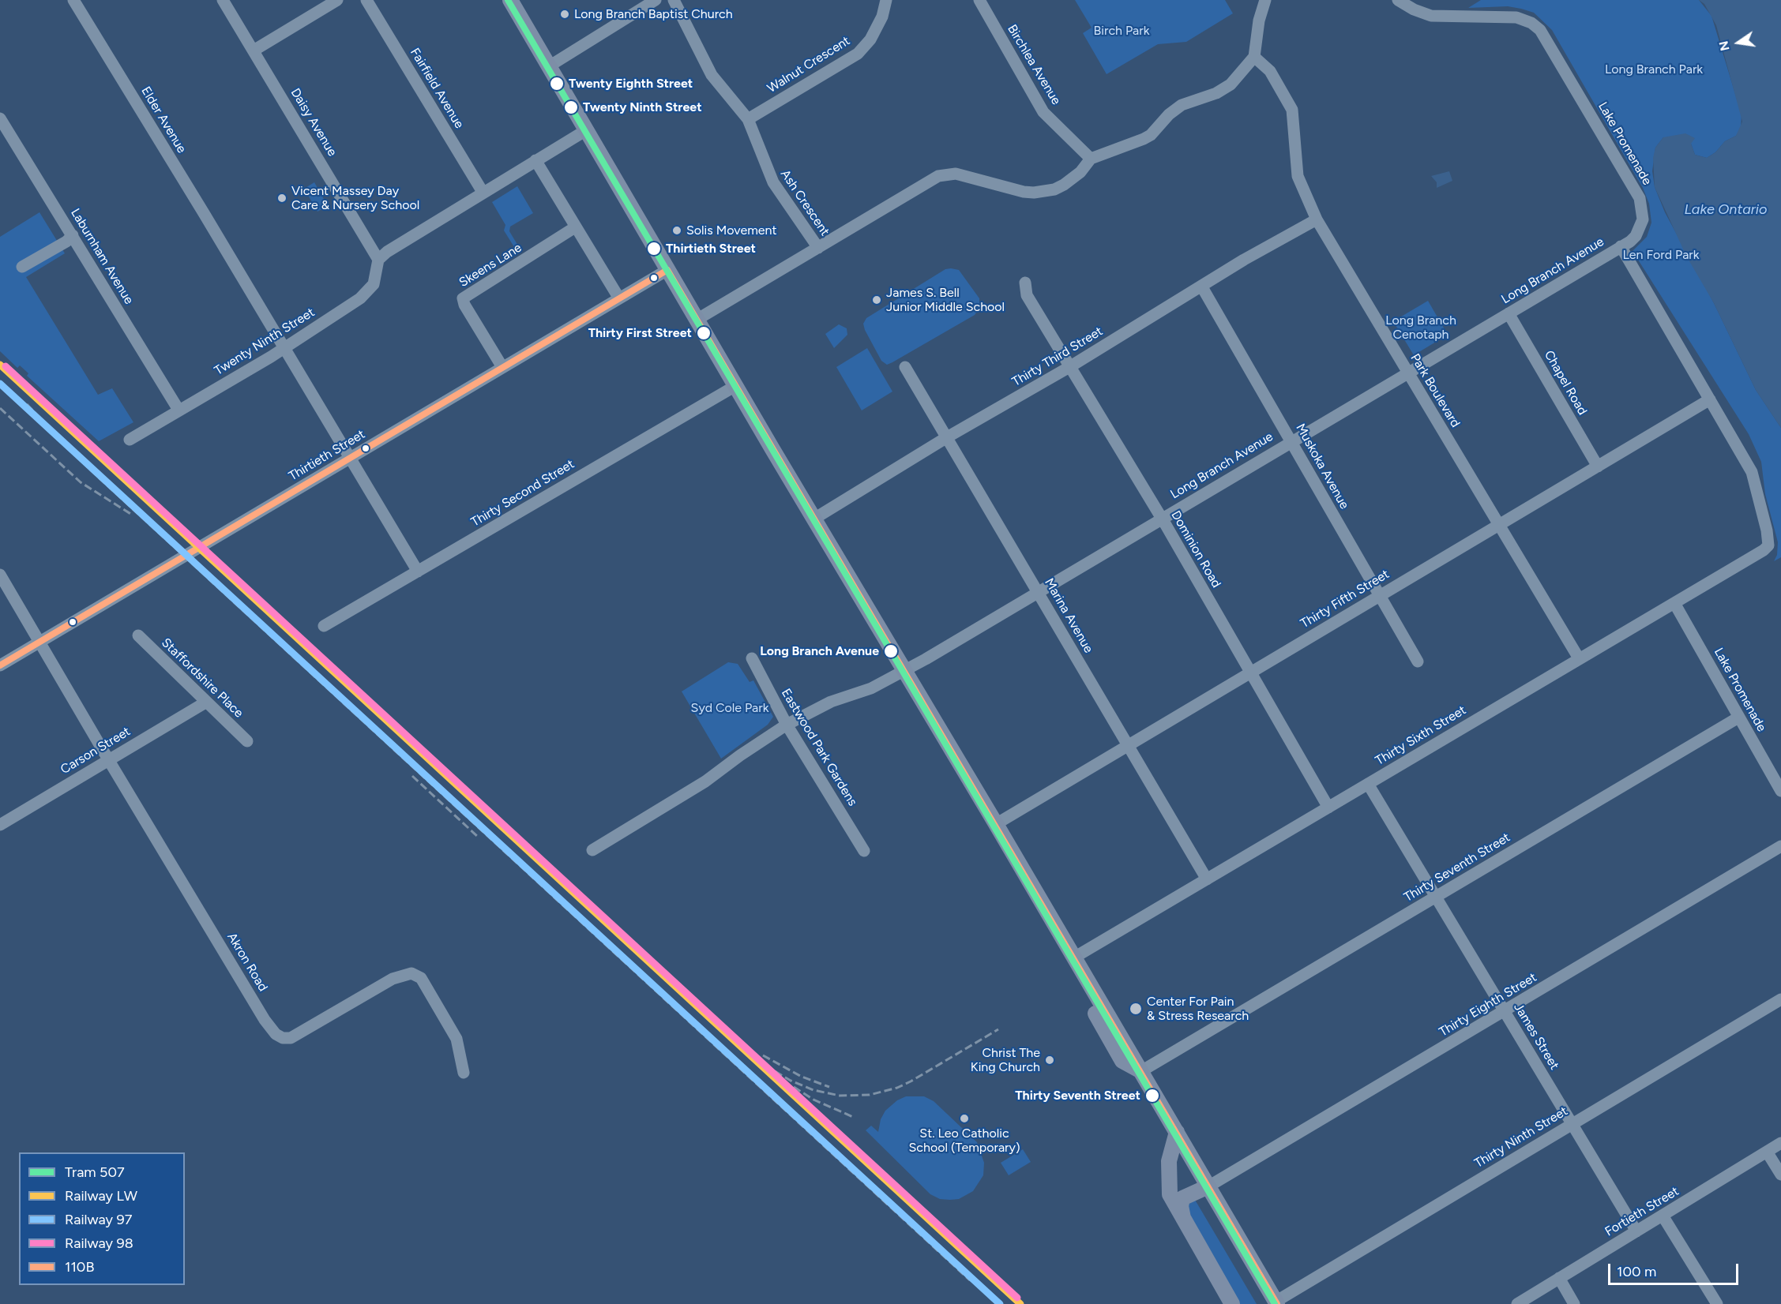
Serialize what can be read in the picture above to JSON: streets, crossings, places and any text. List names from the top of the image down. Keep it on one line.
{"streets":{"street":["Walnut Crescent","Birchlea Avenue","Fairfield Avenue","Elder Avenue","Daisy Avenue","Lake Promenade","Ash Crescent","Laburnham Avenue","Skeens Lane","Long Branch Avenue","Twenty Ninth Street","Thirty Third Street","Chapel Road","Park Boulevard","Thirtieth Street","Muskoka Avenue","Thirty Second Street","Dominion Road","Thirty Fifth Street","Marina Avenue","Staffordshire Place","Thirty Sixth Street","Eastwood Park Gardens","Carson Street","Thirty Seventh Street","Akron Road","Thirty Eighth Street","James Street","Thirty Ninth Street","Fortieth Street"]},"crossings":[["Walnut Crescent","Ash Crescent"],["Elder Avenue","Twenty Ninth Street"],["Elder Avenue","Thirtieth Street"],["Elder Avenue","Thirty Second Street"],["Daisy Avenue","Twenty Ninth Street"],["Lake Promenade","Long Branch Avenue"],["Lake Promenade","Thirty Sixth Street"],["Lake Promenade","Thirty Seventh Street"],["Laburnham Avenue","Twenty Ninth Street"],["Skeens Lane","Thirtieth Street"],["Long Branch Avenue","Chapel Road"],["Long Branch Avenue","Park Boulevard"],["Long Branch Avenue","Muskoka Avenue"],["Long Branch Avenue","Dominion Road"],["Long Branch Avenue","Marina Avenue"],["Long Branch Avenue","Eastwood Park Gardens"],["Thirty Third Street","Park Boulevard"],["Thirty Third Street","Muskoka Avenue"],["Thirty Third Street","Dominion Road"],["Thirty Third Street","Marina Avenue"],["Chapel Road","Thirty Fifth Street"],["Park Boulevard","Thirty Fifth Street"],["Park Boulevard","Thirty Sixth Street"],["Thirtieth Street","Akron Road"],["Muskoka Avenue","Thirty Fifth Street"],["Dominion Road","Thirty Fifth Street"],["Dominion Road","Thirty Sixth Street"],["Thirty Fifth Street","Marina Avenue"],["Thirty Fifth Street","Thirty Sixth Street"],["Marina Avenue","Thirty Sixth Street"],["Staffordshire Place","Carson Street"],["Thirty Sixth Street","James Street"],["Carson Street","Akron Road"],["Thirty Seventh Street","James Street"],["Thirty Eighth Street","James Street"],["James Street","Thirty Ninth Street"],["James Street","Fortieth Street"]],"water":["Lake Ontario"],"parks":["Birch Park","Long Branch Park","Len Ford Park","Long Branch Cenotaph","Syd Cole Park"],"places":["Long Branch Baptist Church","Twenty Eighth Street","Twenty Ninth Street","Vicent Massey Day Care & Nursery School","Solis Movement","Thirtieth Street","James S. Bell Junior Middle School","Thirty First Street","Long Branch Avenue","Center For Pain & Stress Research","Christ The King Church","Thirty Seventh Street","St. Leo Catholic School (Temporary)"],"lines":["tram line 507","transit line 110B","rail line LW","rail line 98","rail line 97"],"legend":["Tram 507","Railway LW","Railway 97","Railway 98","110B"],"scale_bar":"100 m","north":"left"}
